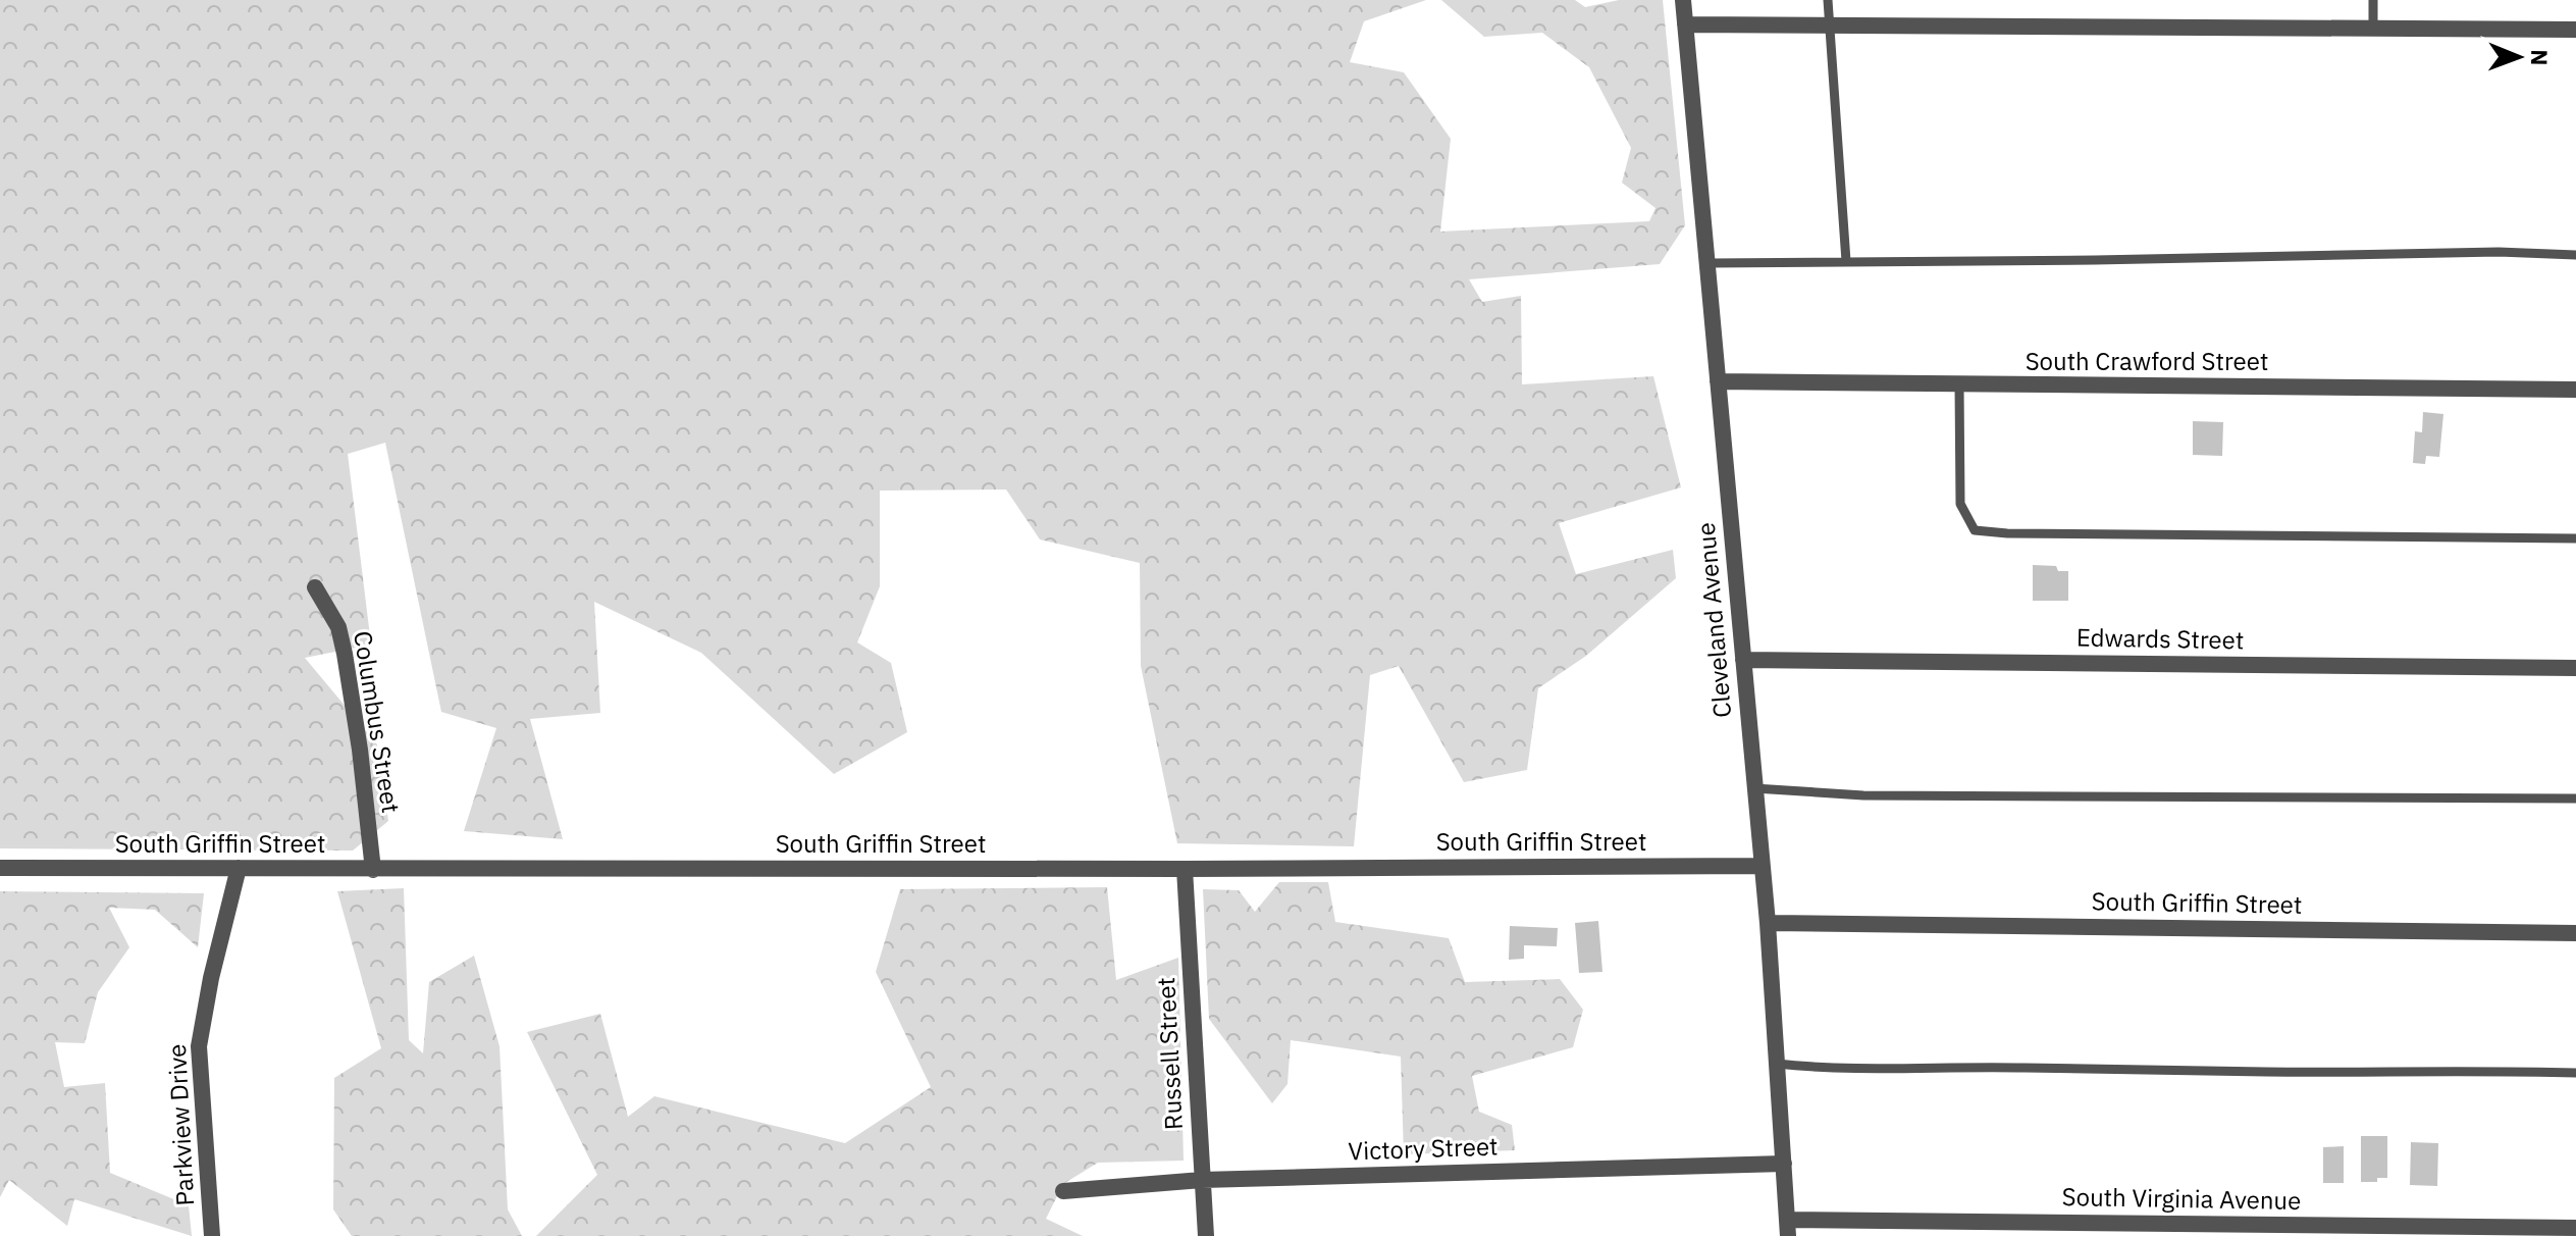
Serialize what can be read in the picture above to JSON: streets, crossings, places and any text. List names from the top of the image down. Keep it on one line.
{"streets":{"street":["South Crawford Street","Cleveland Avenue","Edwards Street","Columbus Street","South Griffin Street","Russell Street","Parkview Drive","Victory Street","South Virginia Avenue"]},"crossings":[["South Crawford Street","Cleveland Avenue"],["Cleveland Avenue","Edwards Street"],["Cleveland Avenue","South Griffin Street"],["Cleveland Avenue","Victory Street"],["Cleveland Avenue","South Virginia Avenue"],["Columbus Street","South Griffin Street"],["South Griffin Street","Russell Street"],["South Griffin Street","Parkview Drive"],["Russell Street","Victory Street"]],"north":"right"}
